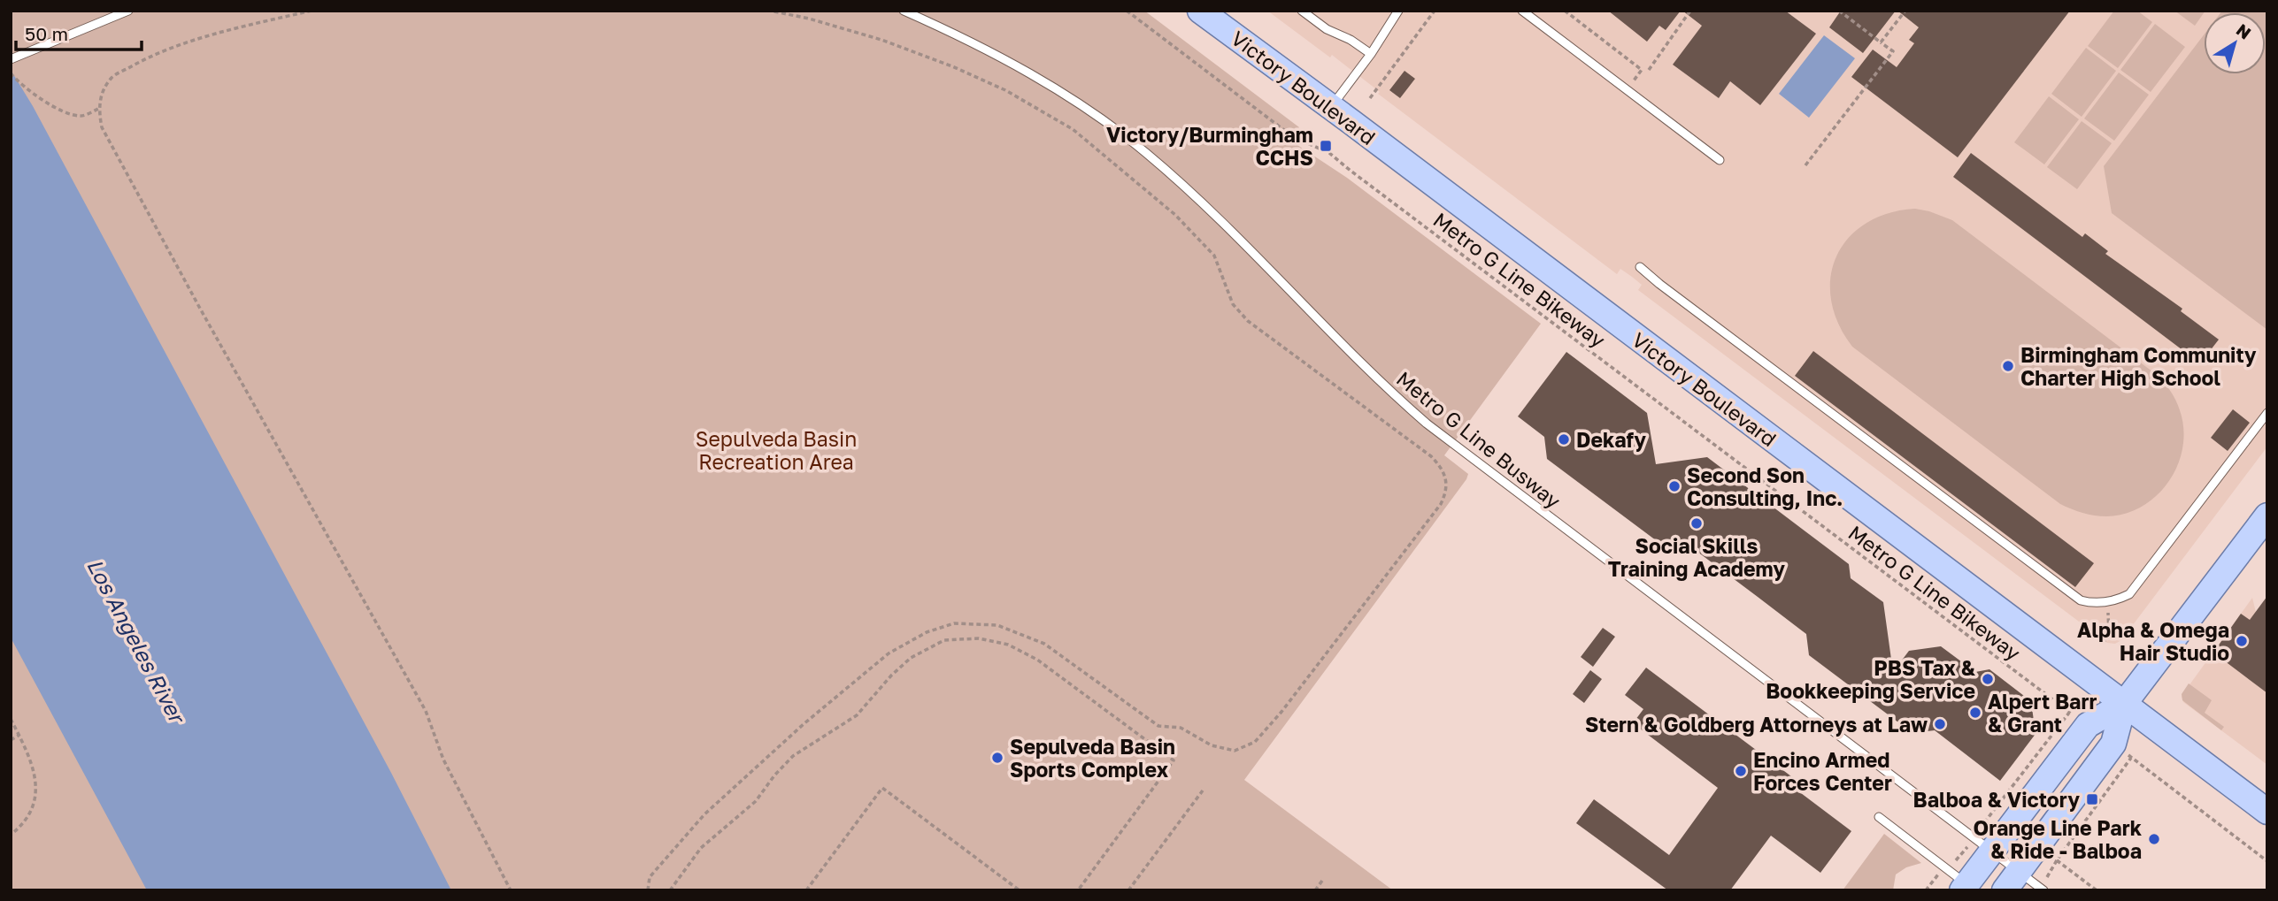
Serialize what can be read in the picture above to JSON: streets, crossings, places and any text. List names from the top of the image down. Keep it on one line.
{"streets":{"main road":["Victory Boulevard"],"lane":["Metro G Line Busway"],"path":["Metro G Line Bikeway"]},"water":["Los Angeles River"],"parks":["Sepulveda Basin Recreation Area"],"places":{"transit":["Victory/Burmingham CCHS","Balboa & Victory"],"other":["Birmingham Community Charter High School","Dekafy","Second Son Consulting, Inc.","Social Skills Training Academy","Alpha & Omega Hair Studio","PBS Tax & Bookkeeping Service","Alpert Barr & Grant","Stern & Goldberg Attorneys at Law","Sepulveda Basin Sports Complex","Encino Armed Forces Center","Orange Line Park & Ride - Balboa"]},"scale_bar":"50 m","north":"top right"}
